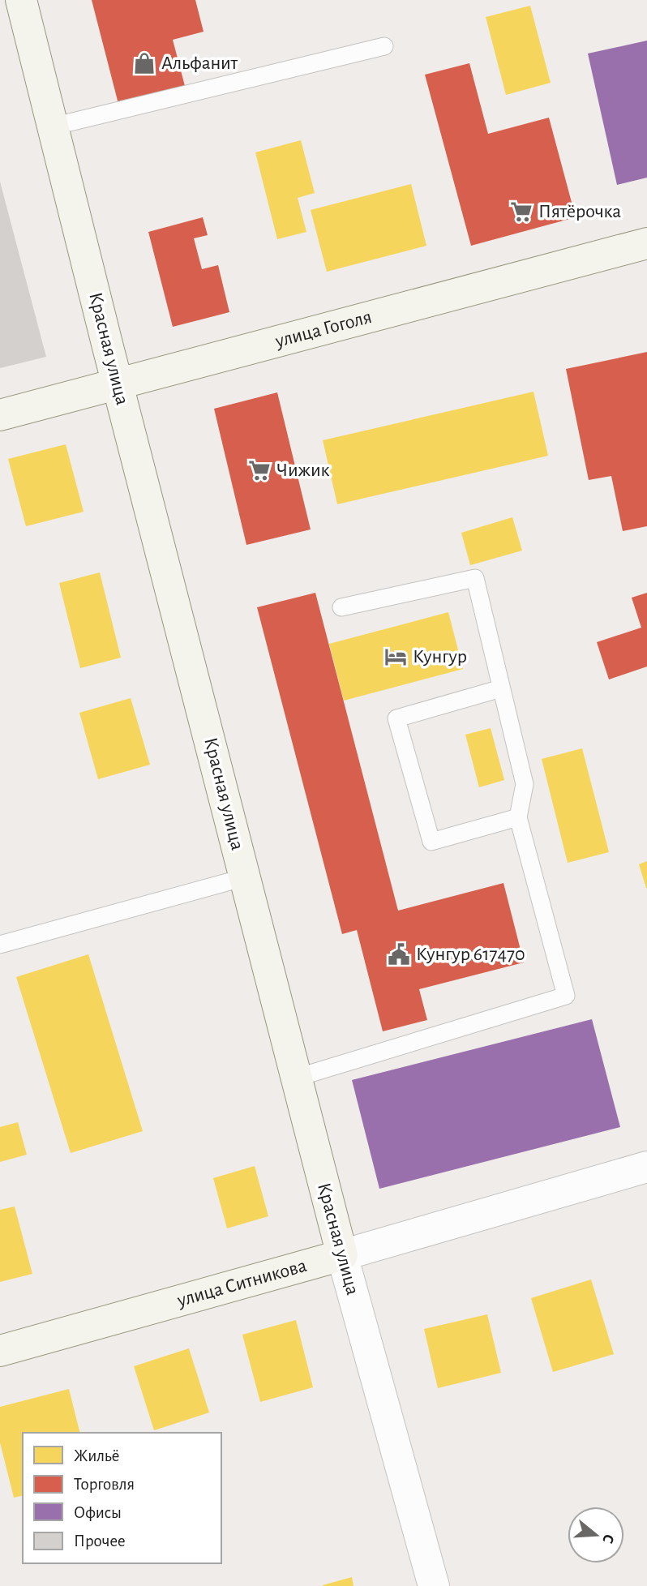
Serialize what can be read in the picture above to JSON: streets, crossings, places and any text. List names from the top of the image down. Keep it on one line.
{"streets":{"main road":["улица Гоголя","Красная улица","улица Ситникова"]},"crossings":[["улица Гоголя","Красная улица"],["Красная улица","улица Ситникова"]],"places":{"shop":["Альфанит"],"supermarket":["Пятёрочка","Чижик"],"hotel":["Кунгур"],"public building":["Кунгур 617470"]},"legend":["Жильё","Торговля","Офисы","Прочее"],"north":"right"}
